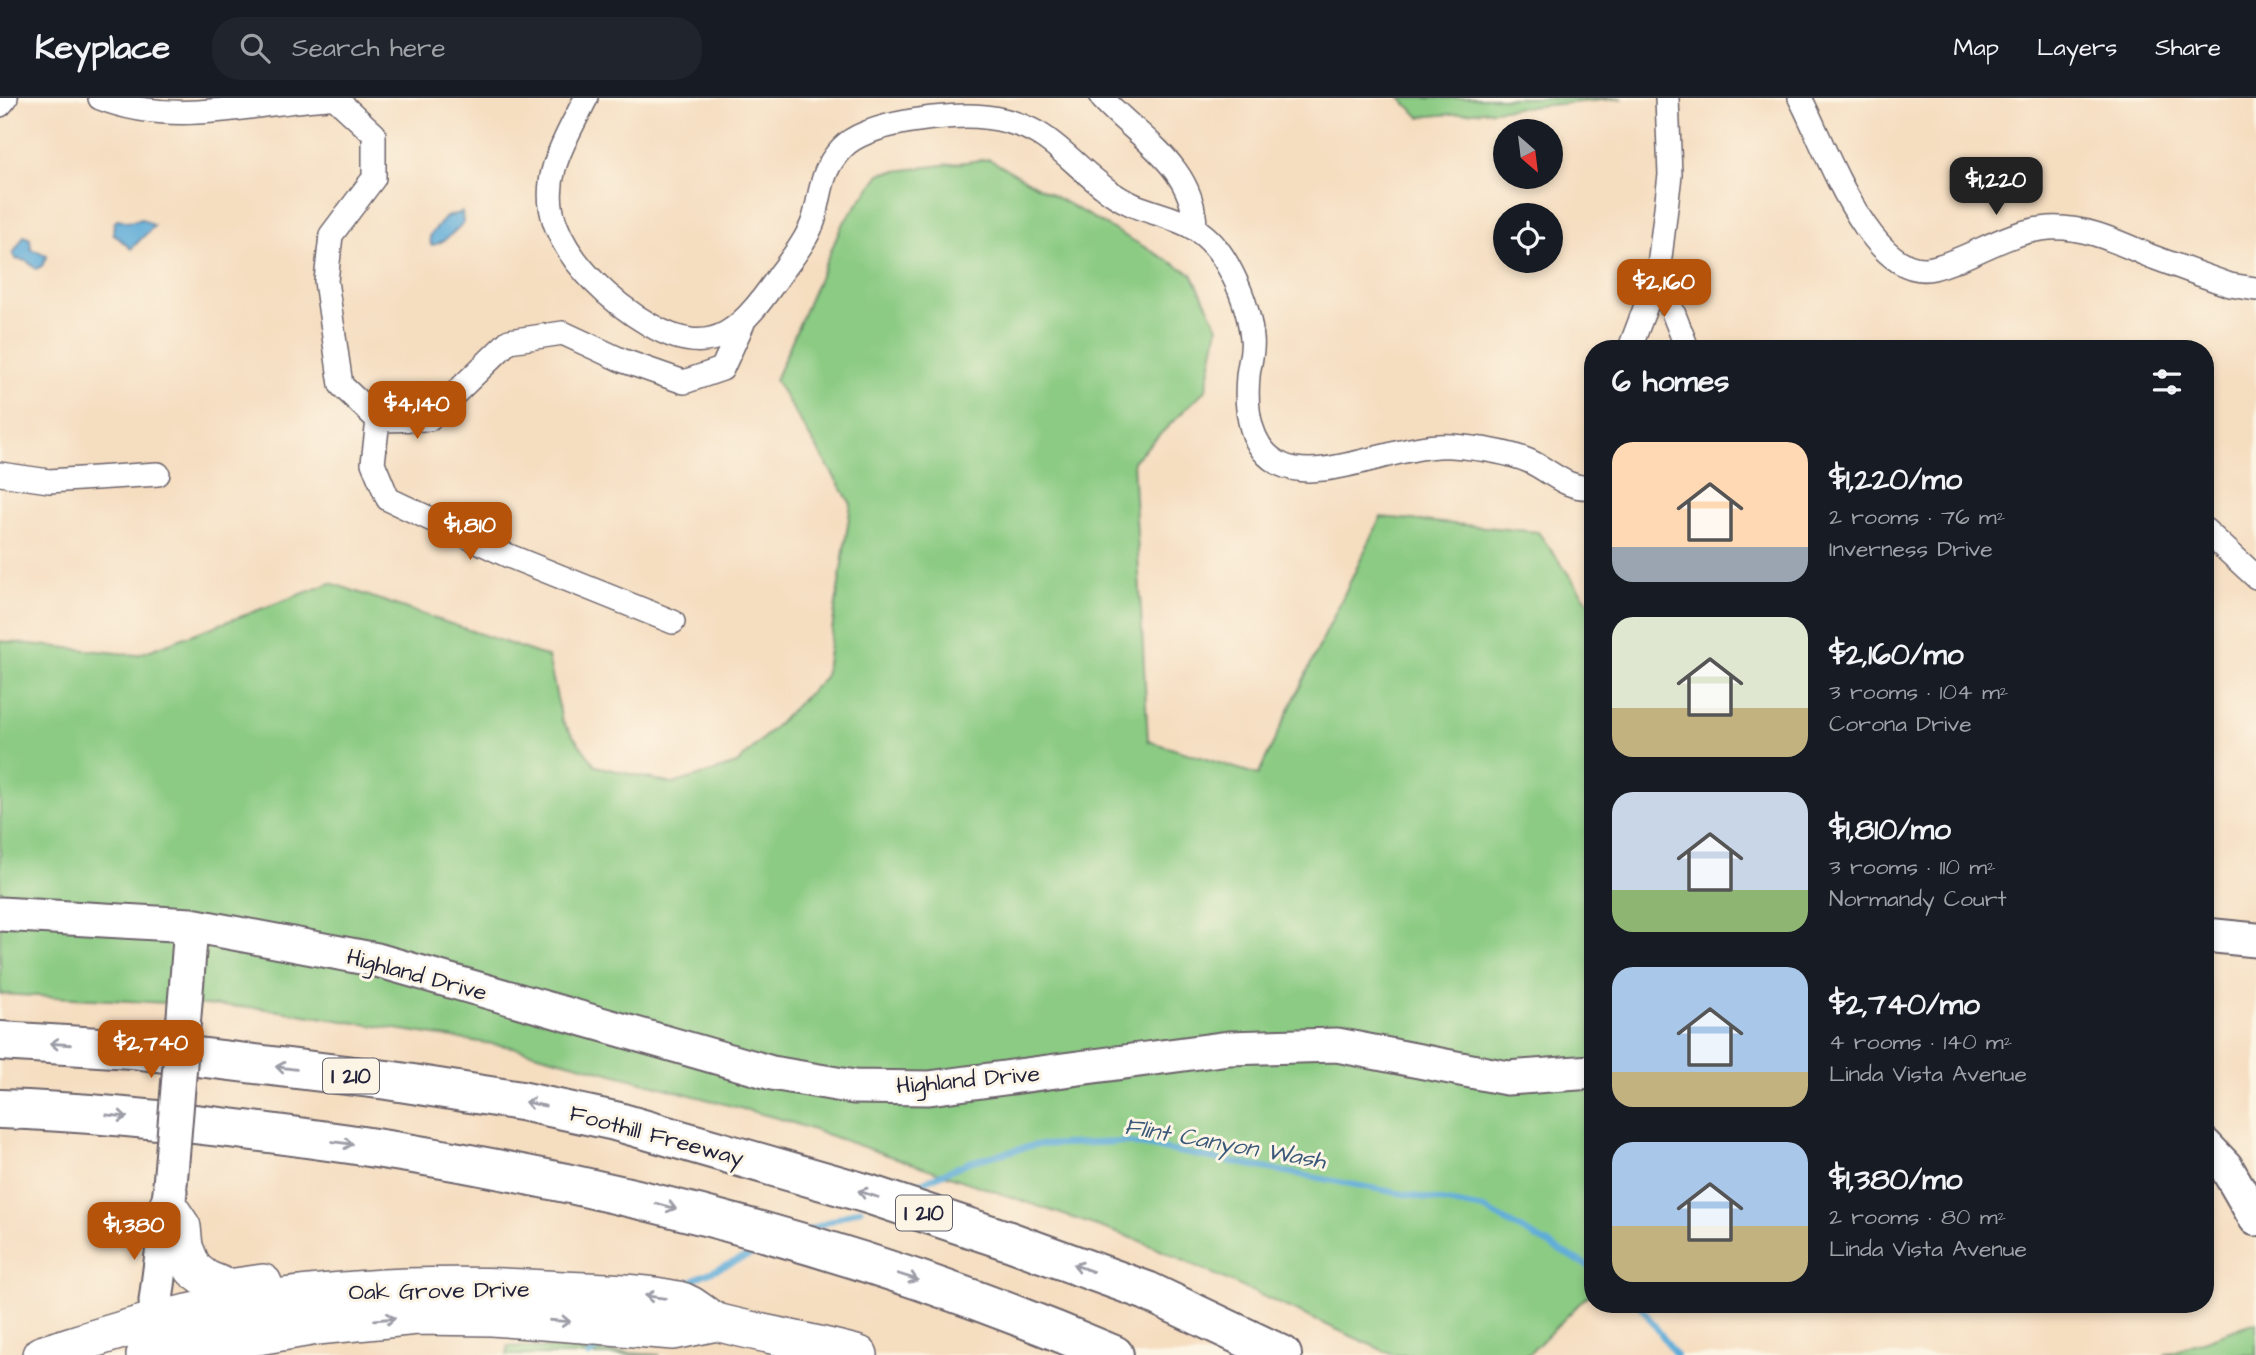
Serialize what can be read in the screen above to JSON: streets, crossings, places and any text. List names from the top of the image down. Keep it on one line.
{"streets":{"highway":["I 210","Foothill Freeway"],"main road":["Oak Grove Drive"],"street":["Highland Drive"]},"water":["Flint Canyon Wash"],"north":"bottom right","page":{"header":"Keyplace","search":"Search here","nav":["Map","Layers","Share"],"price":["$1,220","$2,160","$4,140","$1,810","$2,740","$1,380"],"heading":"6 homes","list":[{"name":"$1,220/mo","note":"2 rooms · 76 m² · Inverness Drive"},{"name":"$2,160/mo","note":"3 rooms · 104 m² · Corona Drive"},{"name":"$1,810/mo","note":"3 rooms · 110 m² · Normandy Court"},{"name":"$2,740/mo","note":"4 rooms · 140 m² · Linda Vista Avenue"},{"name":"$1,380/mo","note":"2 rooms · 80 m² · Linda Vista Avenue"}]}}
